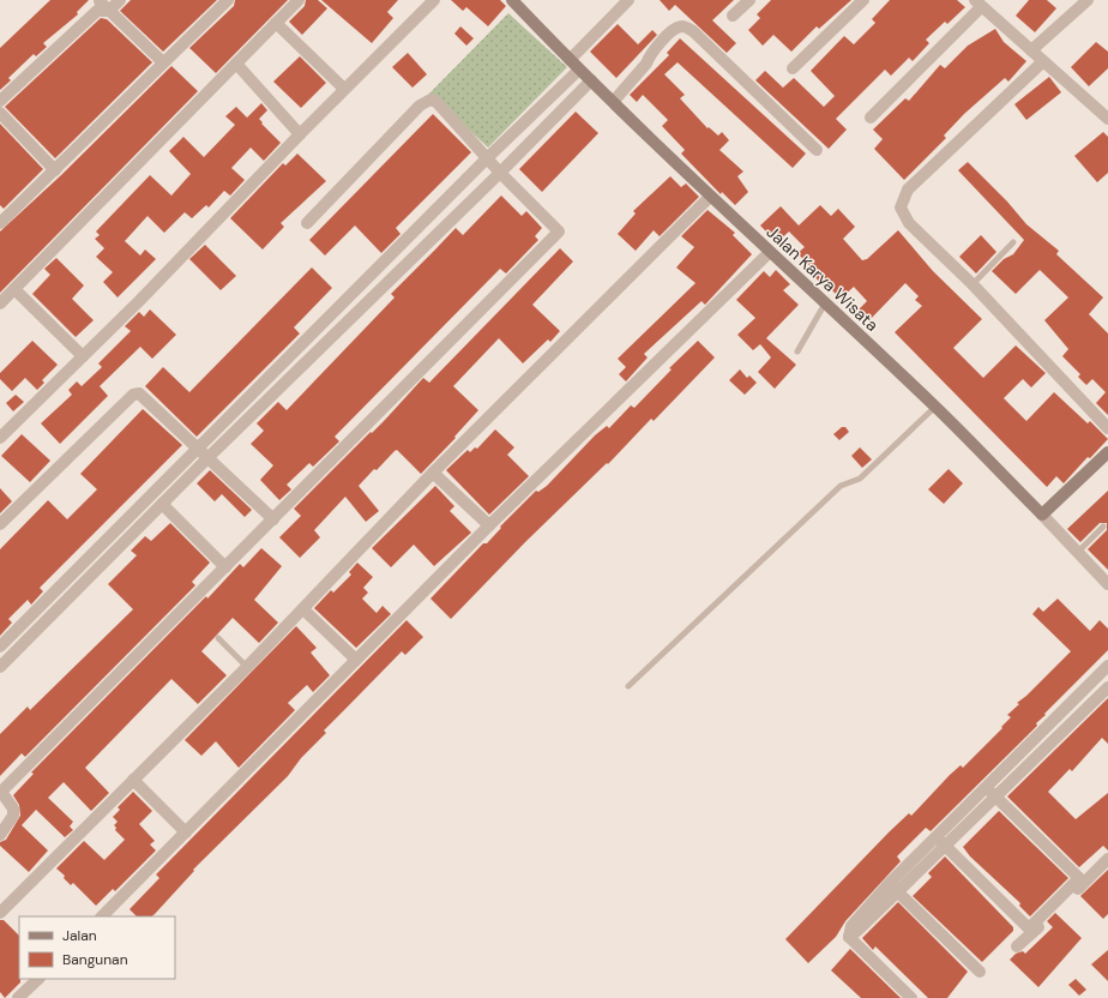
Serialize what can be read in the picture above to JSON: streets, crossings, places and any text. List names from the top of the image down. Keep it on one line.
{"streets":{"street":["Jalan Karya Wisata"]},"legend":["Jalan","Bangunan"]}
